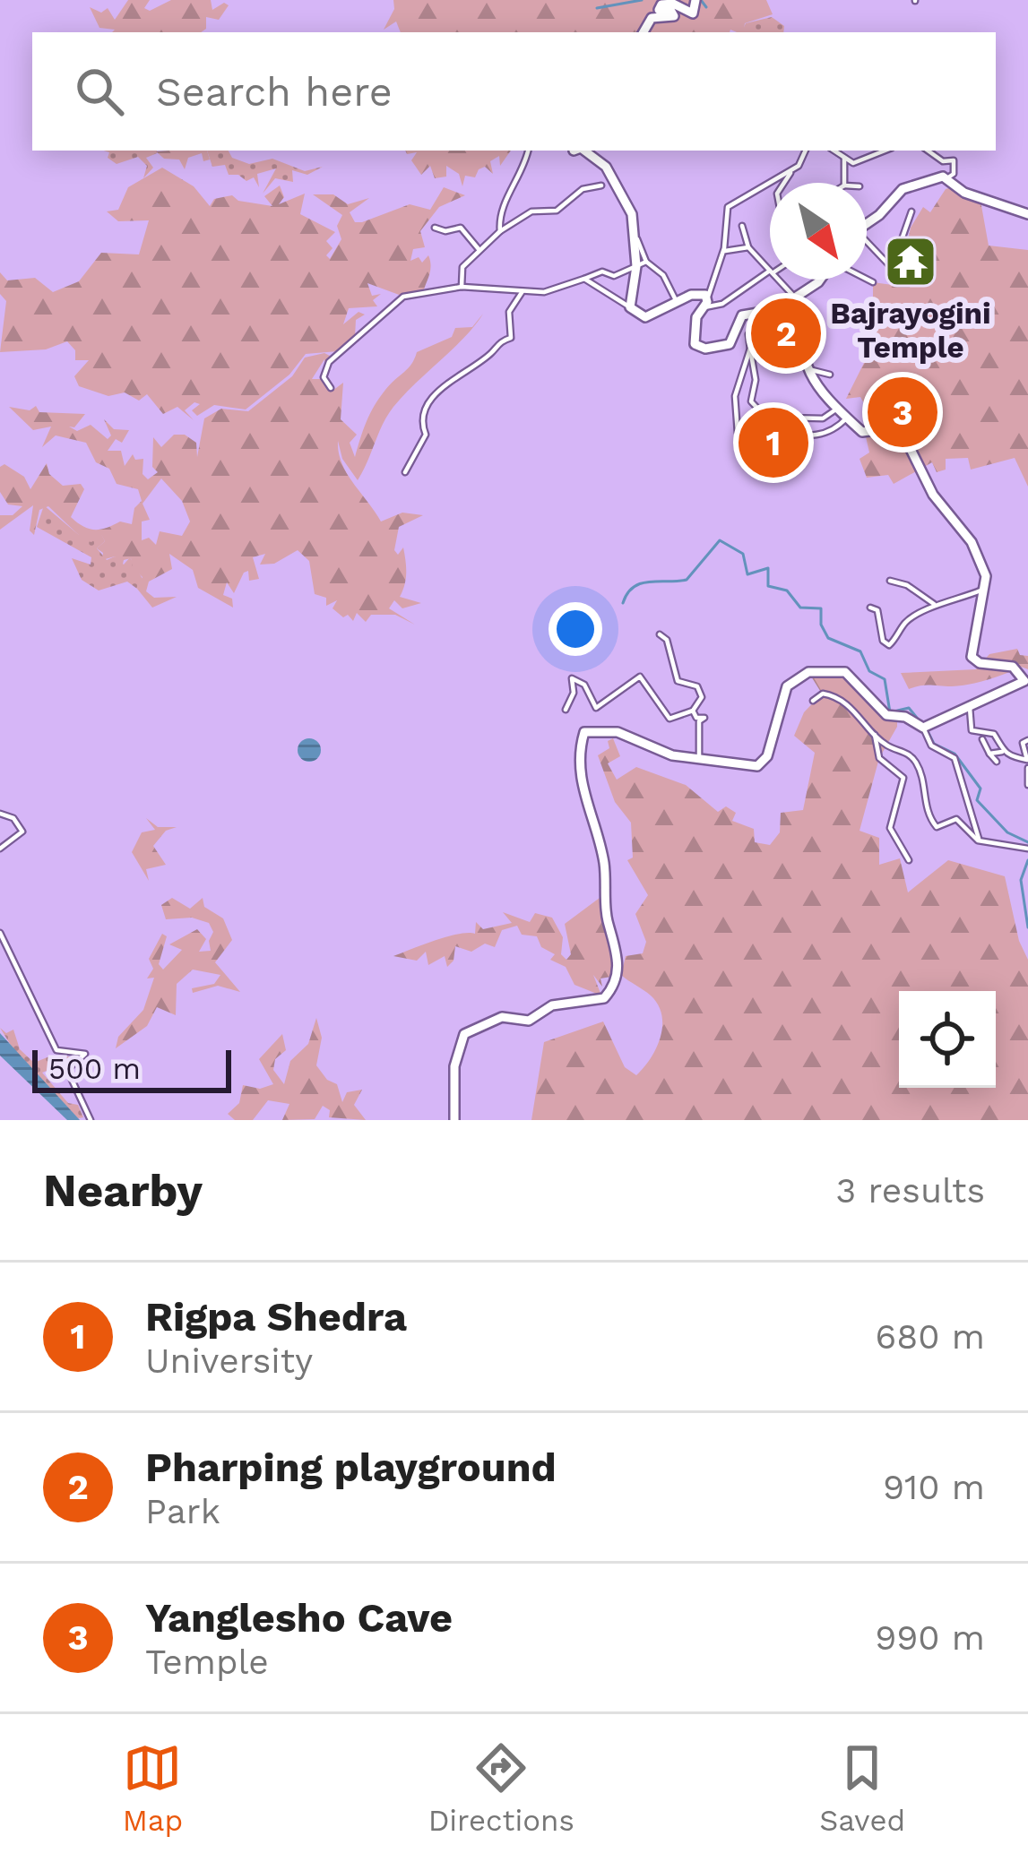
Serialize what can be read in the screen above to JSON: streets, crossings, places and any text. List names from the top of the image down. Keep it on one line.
{"places":{"temple":["Bajrayogini Temple"]},"scale_bar":"500 m","north":"bottom right","page":{"search":"Search here","pins":["2","3","1"],"scale":"500 m","heading":["Nearby","3 results"],"list":[{"mark":"1","name":"Rigpa Shedra","note":"University","value":"680 m"},{"mark":"2","name":"Pharping playground","note":"Park","value":"910 m"},{"mark":"3","name":"Yanglesho Cave","note":"Temple","value":"990 m"}],"nav":["Map","Directions","Saved"]}}
